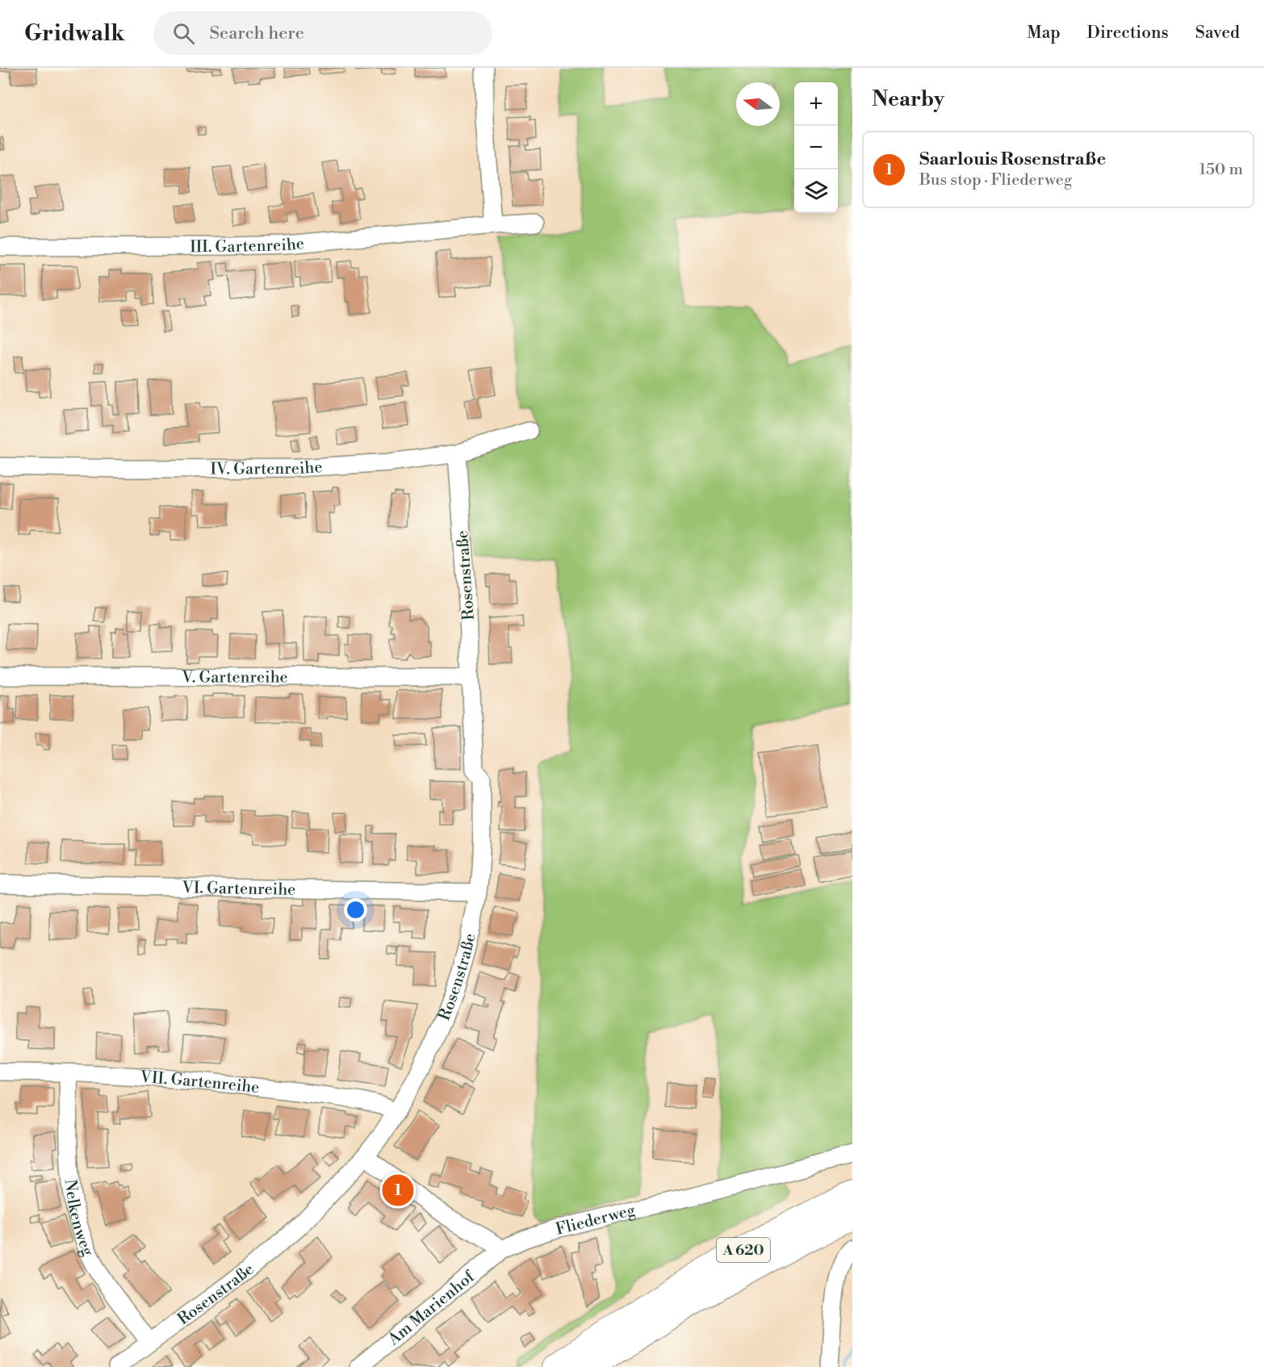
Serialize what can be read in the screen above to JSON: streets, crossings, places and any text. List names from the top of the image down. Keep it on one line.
{"streets":{"highway":["A 620"],"street":["III. Gartenreihe","IV. Gartenreihe","Rosenstraße","V. Gartenreihe","VI. Gartenreihe","VII. Gartenreihe","Nelkenweg","Fliederweg","Am Marienhof"]},"crossings":[["IV. Gartenreihe","Rosenstraße"],["Rosenstraße","V. Gartenreihe"],["Rosenstraße","VI. Gartenreihe"],["Rosenstraße","VII. Gartenreihe"],["Rosenstraße","Nelkenweg"],["VII. Gartenreihe","Nelkenweg"],["Fliederweg","Am Marienhof"]],"north":"left","page":{"header":"Gridwalk","search":"Search here","nav":["Map","Directions","Saved"],"heading":"Nearby","map_buttons":["+","−"],"list":[{"mark":"1","name":"Saarlouis Rosenstraße","note":"Bus stop · Fliederweg","value":"150 m"}],"pins":"1"}}
